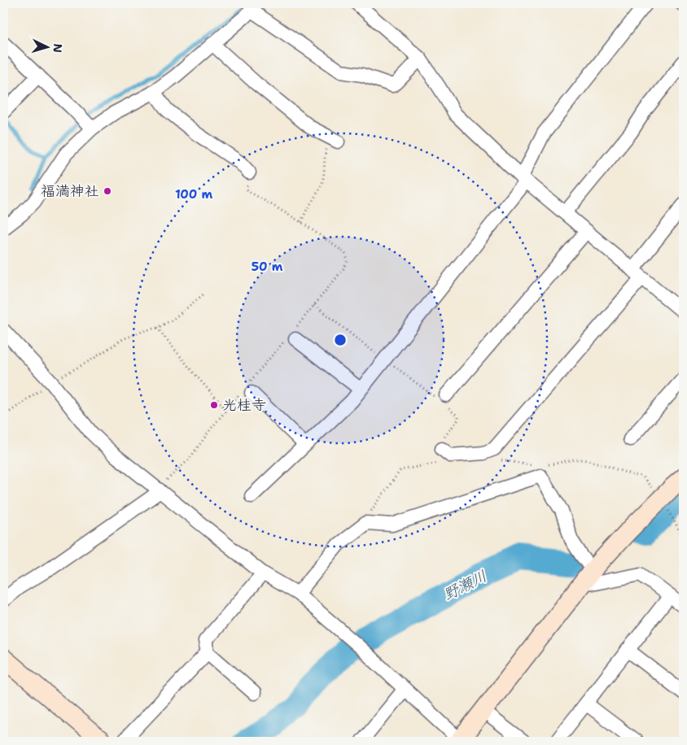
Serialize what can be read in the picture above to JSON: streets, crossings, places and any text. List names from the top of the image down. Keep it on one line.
{"water":["野瀬川"],"places":["福満神社","光桂寺"],"north":"right","rings":["100 m","50 m"]}
